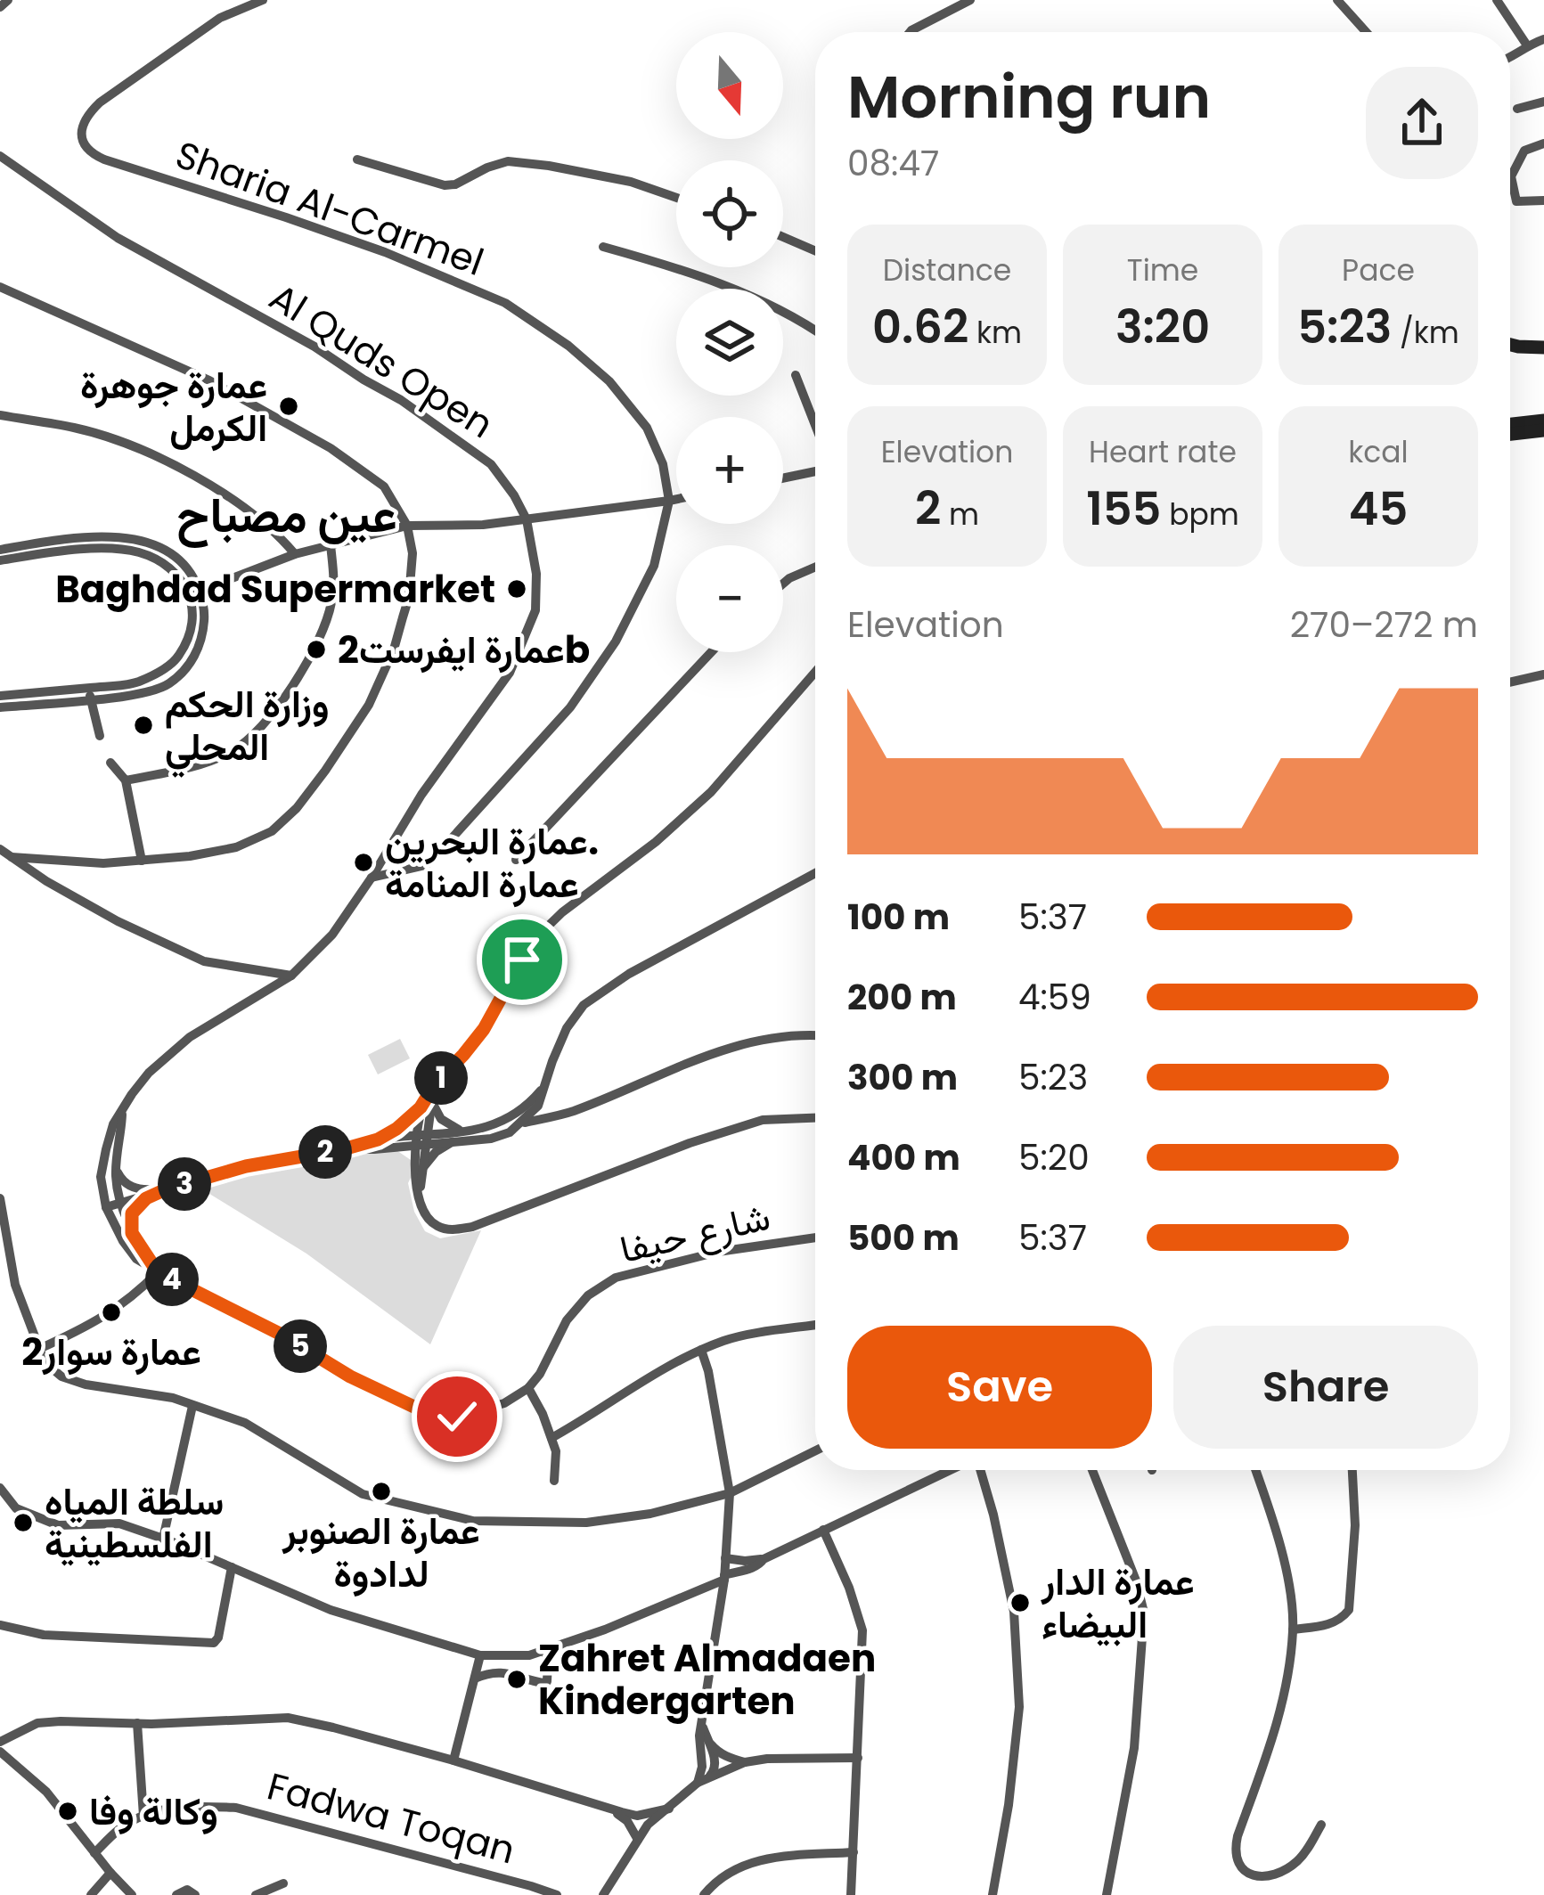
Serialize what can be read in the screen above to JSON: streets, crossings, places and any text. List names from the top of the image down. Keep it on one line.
{"streets":{"street":["Sharia Al-Carmel","Al Quds Open","شارع حيفا","Fadwa Toqan"]},"districts":["عين مصباح"],"places":["عمارة جوهرة الكرمل","Baghdad Supermarket","عمارة ايفرست2b","وزارة الحكم المحلي","عمارة البحرين. عمارة المنامة","عمارة سوار2","عمارة الصنوبر لدادوة","سلطة المياه الفلسطينية","عمارة الدار البيضاء","Zahret Almadaen Kindergarten","وكالة وفا"],"north":"bottom","page":{"map_buttons":["+","−"],"heading":["Morning run","08:47"],"stats":[["Distance","0.62 km"],["Time","3:20"],["Pace","5:23 /km"],["Elevation","2 m"],["Heart rate","155 bpm"],["kcal","45"]],"chart":["Elevation","270–272 m"],"list":[{"name":"100 m","note":"5:37"},{"name":"200 m","note":"4:59"},{"name":"300 m","note":"5:23"},{"name":"400 m","note":"5:20"},{"name":"500 m","note":"5:37"}],"pins":["1","2","3","4","5"],"buttons":["Save","Share"]}}
